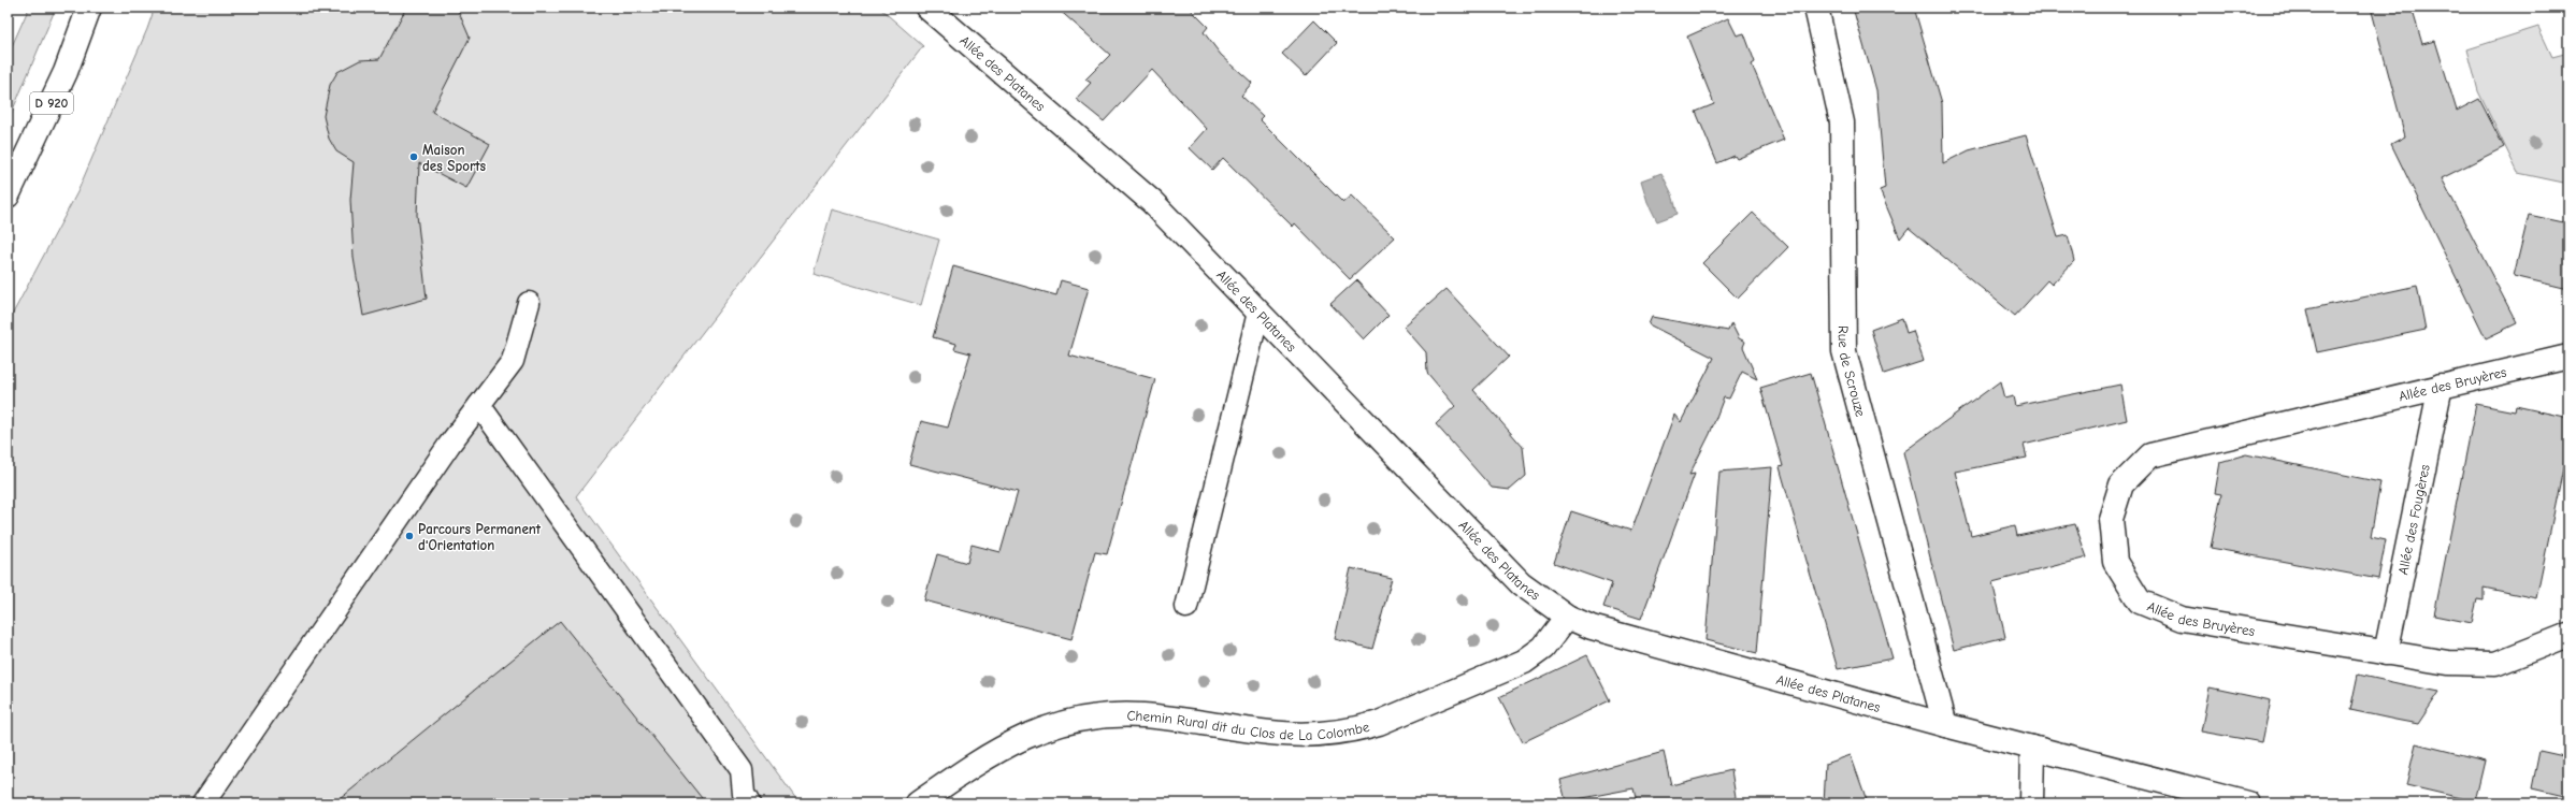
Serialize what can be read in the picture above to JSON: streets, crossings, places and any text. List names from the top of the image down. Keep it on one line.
{"streets":{"street":["Allée des Platanes","D 920","Rue de Scrouze","Allée des Bruyères","Allée des Fougères","Chemin Rural dit du Clos de La Colombe"]},"crossings":[["Allée des Platanes","Rue de Scrouze"],["Allée des Platanes","Chemin Rural dit du Clos de La Colombe"],["Allée des Bruyères","Allée des Fougères"]],"places":["Maison des Sports","Parcours Permanent d'Orientation"]}
